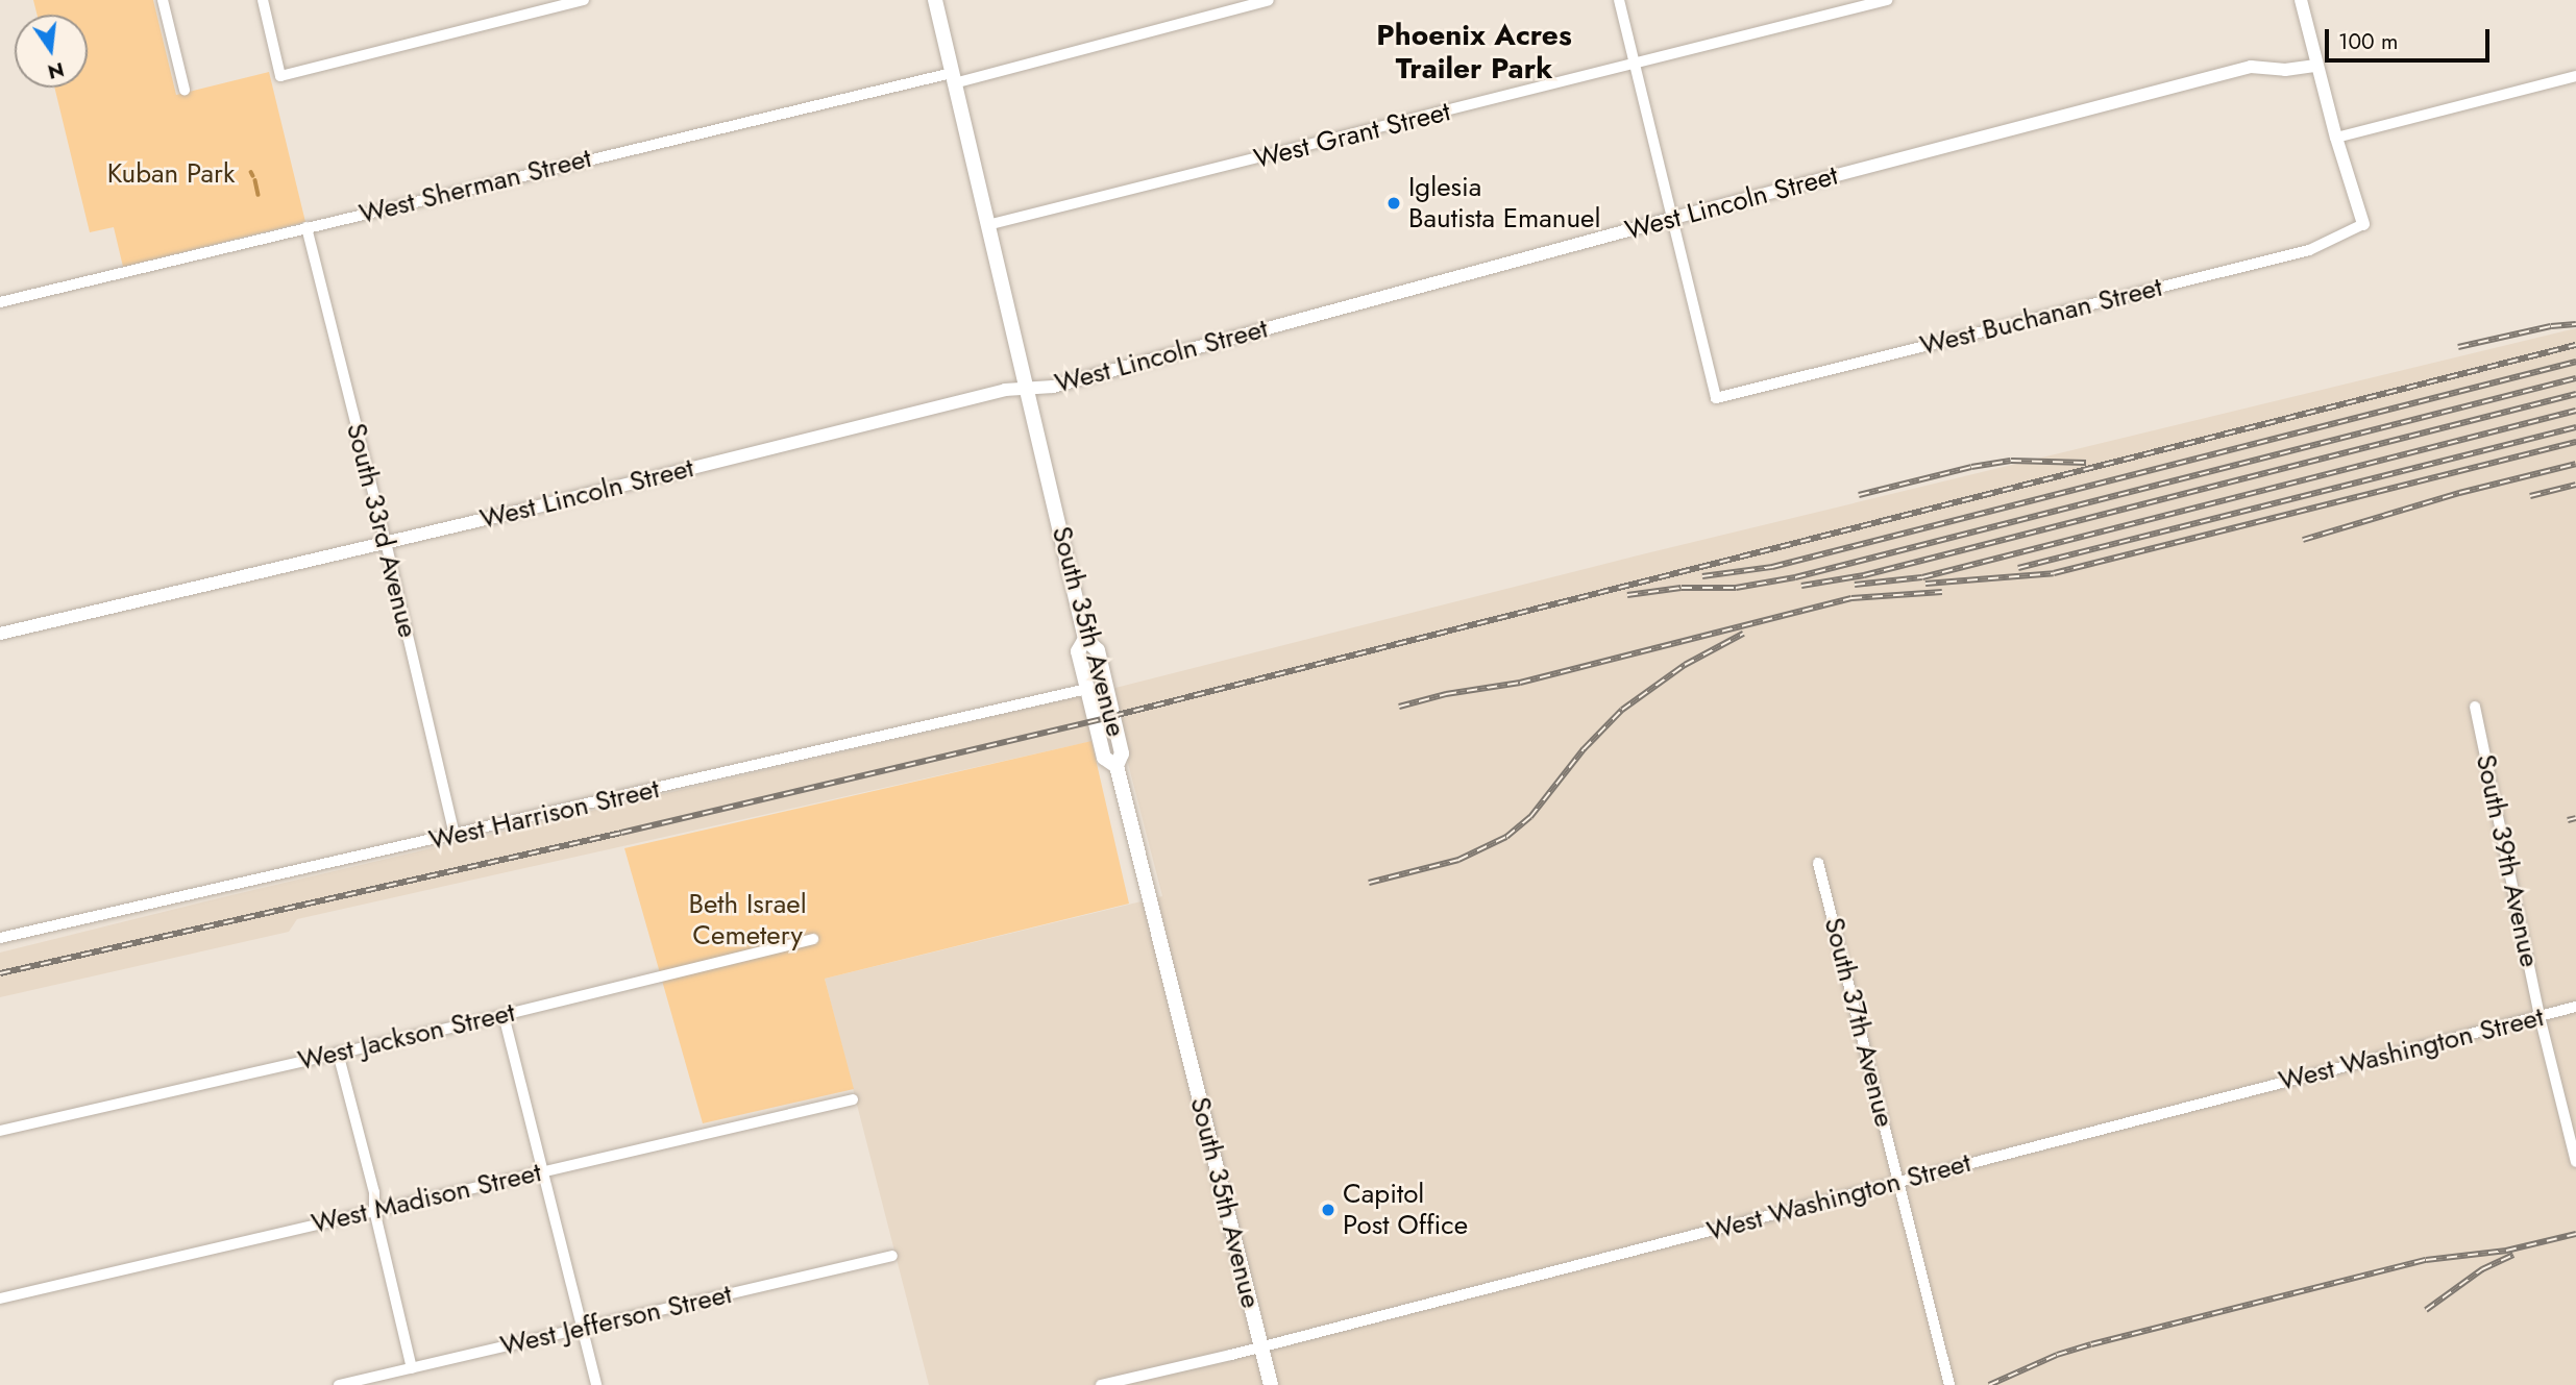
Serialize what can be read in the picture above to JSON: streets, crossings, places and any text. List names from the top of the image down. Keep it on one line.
{"streets":{"main road":["South 35th Avenue"],"street":["West Grant Street","West Sherman Street","West Lincoln Street","West Buchanan Street","South 33rd Avenue","West Harrison Street","South 39th Avenue","South 37th Avenue","West Jackson Street","West Washington Street","West Madison Street","West Jefferson Street"]},"crossings":[["West Grant Street","South 35th Avenue"],["West Sherman Street","South 33rd Avenue"],["West Sherman Street","South 35th Avenue"],["West Lincoln Street","West Buchanan Street"],["West Lincoln Street","South 33rd Avenue"],["West Lincoln Street","South 35th Avenue"],["South 33rd Avenue","West Harrison Street"],["South 35th Avenue","West Washington Street"],["South 39th Avenue","West Washington Street"],["South 37th Avenue","West Washington Street"]],"districts":["Phoenix Acres Trailer Park"],"parks":["Kuban Park","Beth Israel Cemetery"],"places":["Iglesia Bautista Emanuel","Capitol Post Office"],"scale_bar":"100 m","north":"bottom"}
